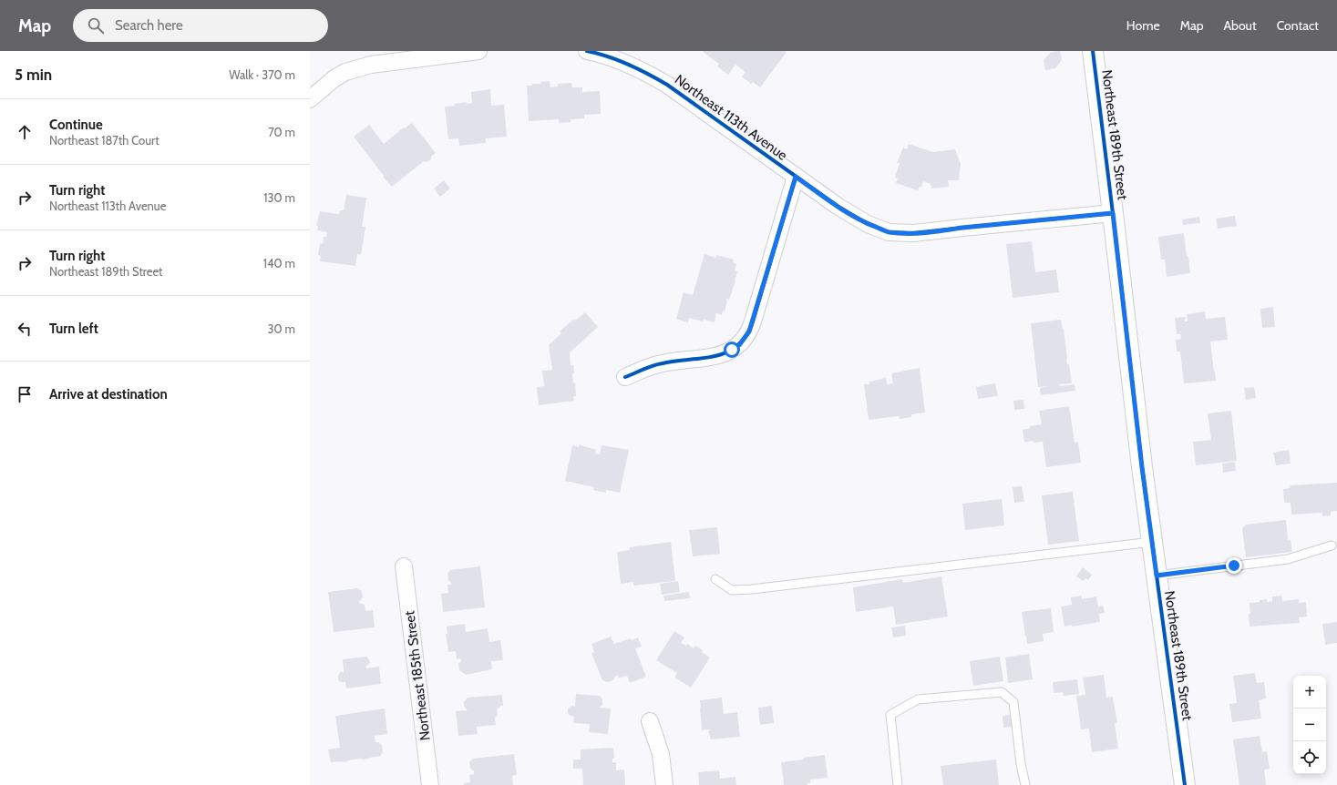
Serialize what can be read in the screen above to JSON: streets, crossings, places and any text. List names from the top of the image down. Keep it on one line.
{"streets":{"street":["Northeast 113th Avenue","Northeast 189th Street","Northeast 185th Street"]},"crossings":[["Northeast 113th Avenue","Northeast 189th Street"]],"page":{"header":"Map","search":"Search here","nav":["Home","Map","About","Contact"],"heading":["5 min","Walk · 370 m"],"list":[["Continue","Northeast 187th Court","70 m"],["Turn right","Northeast 113th Avenue","130 m"],["Turn right","Northeast 189th Street","140 m"],["Turn left","30 m"],"Arrive at destination"],"map_buttons":["+","−"]}}
